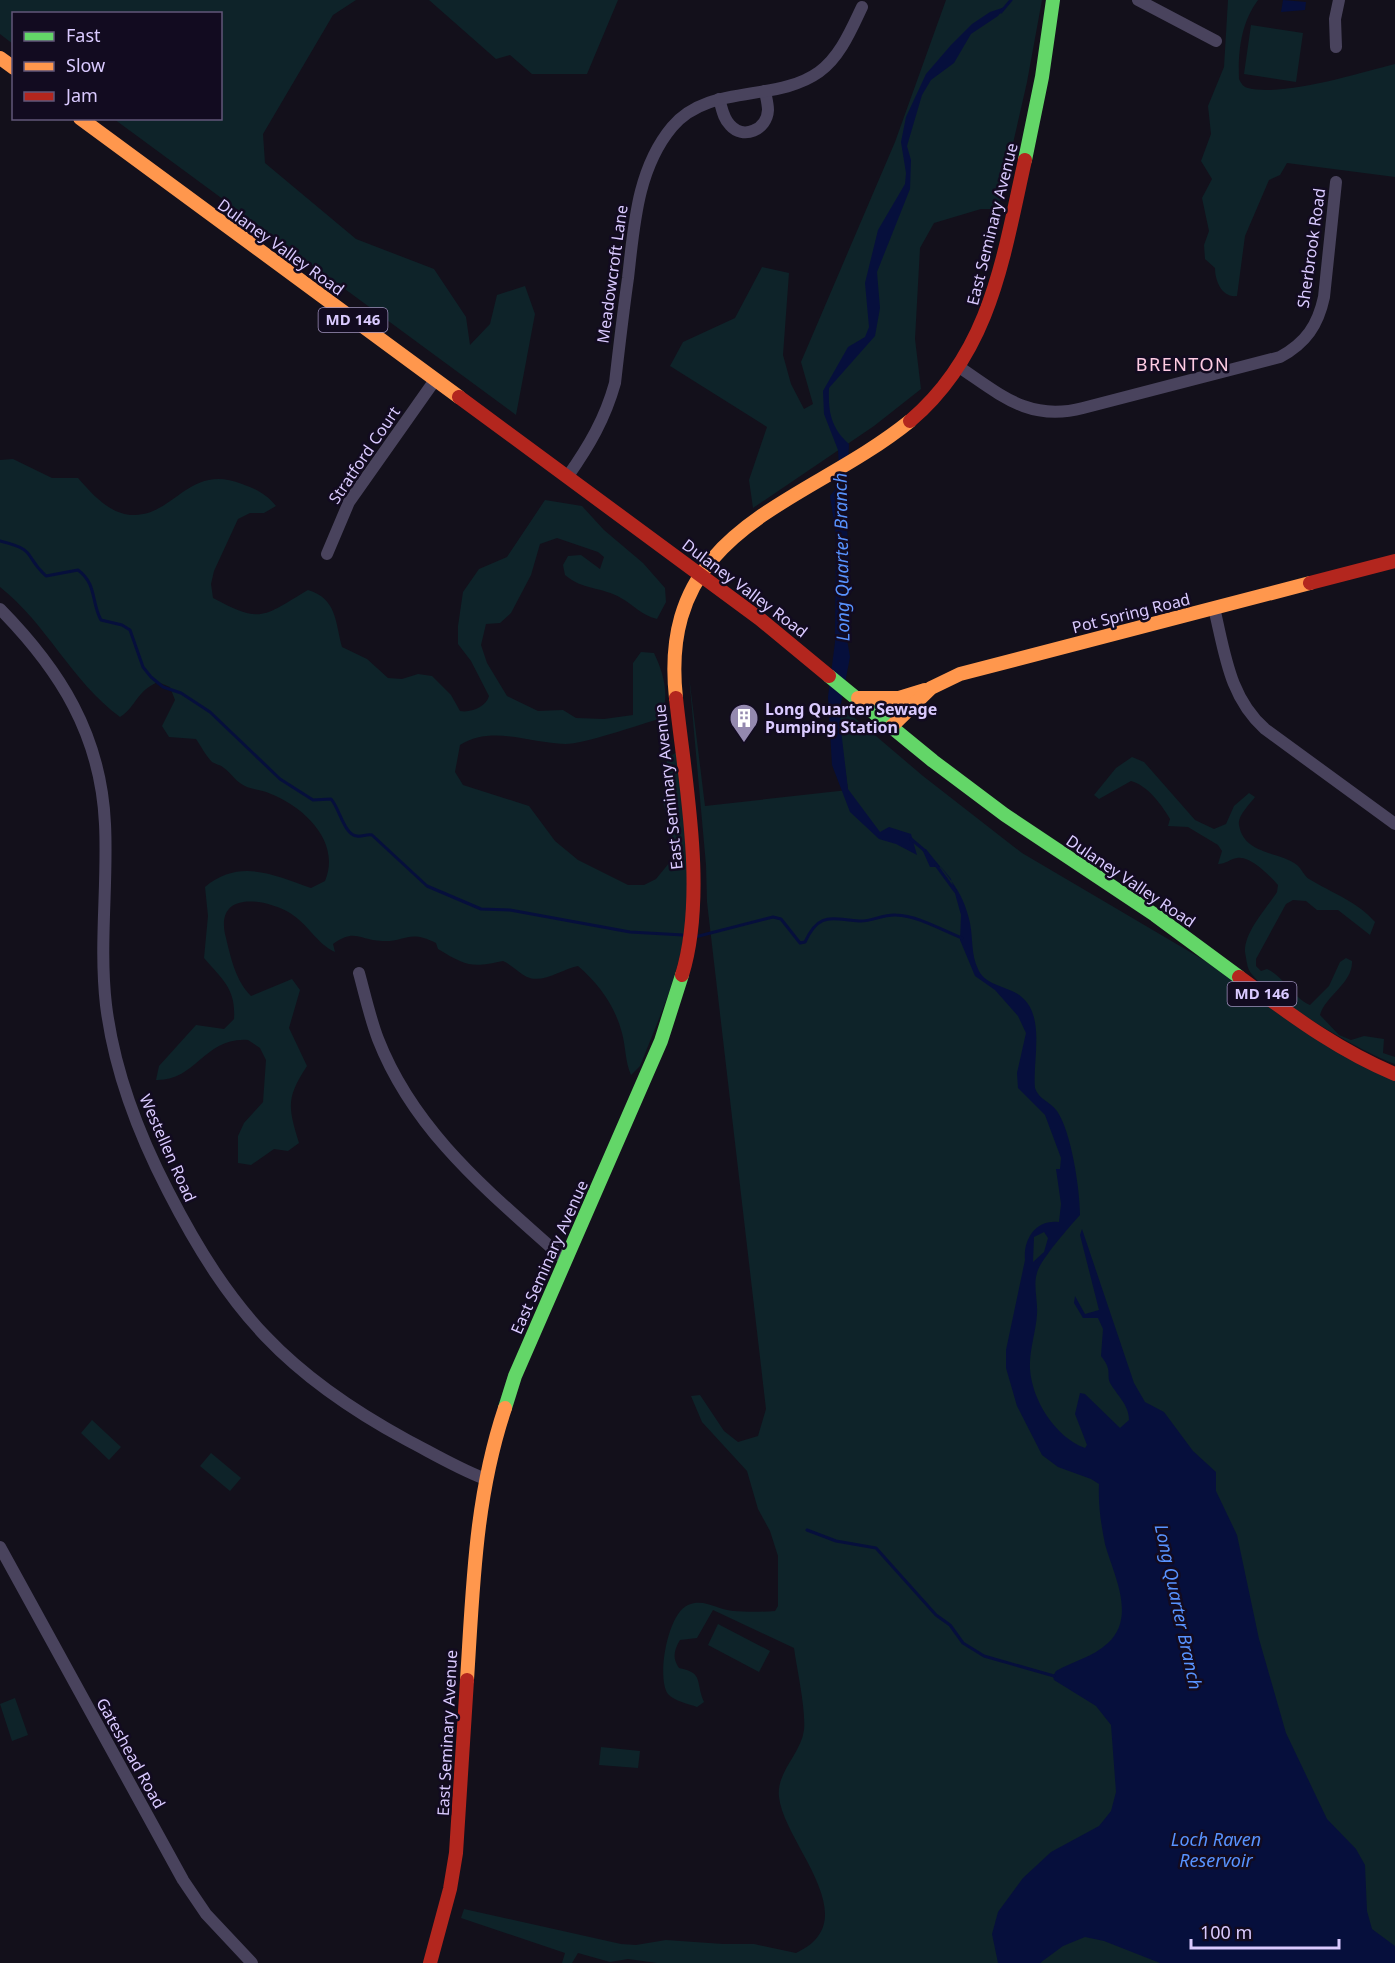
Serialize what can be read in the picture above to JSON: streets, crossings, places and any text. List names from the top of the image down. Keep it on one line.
{"streets":{"street":["East Seminary Avenue","Dulaney Valley Road","Sherbrook Road","Meadowcroft Lane","MD 146","Stratford Court","Pot Spring Road","Westellen Road","Gateshead Road"]},"crossings":[["East Seminary Avenue","Dulaney Valley Road"],["East Seminary Avenue","Sherbrook Road"],["East Seminary Avenue","Westellen Road"],["Dulaney Valley Road","Meadowcroft Lane"],["Dulaney Valley Road","Stratford Court"],["Dulaney Valley Road","Pot Spring Road"]],"districts":["BRENTON"],"water":["Long Quarter Branch","Loch Raven Reservoir"],"places":{"building":["Long Quarter Sewage Pumping Station"]},"legend":["Fast","Slow","Jam"],"scale_bar":"100 m"}
